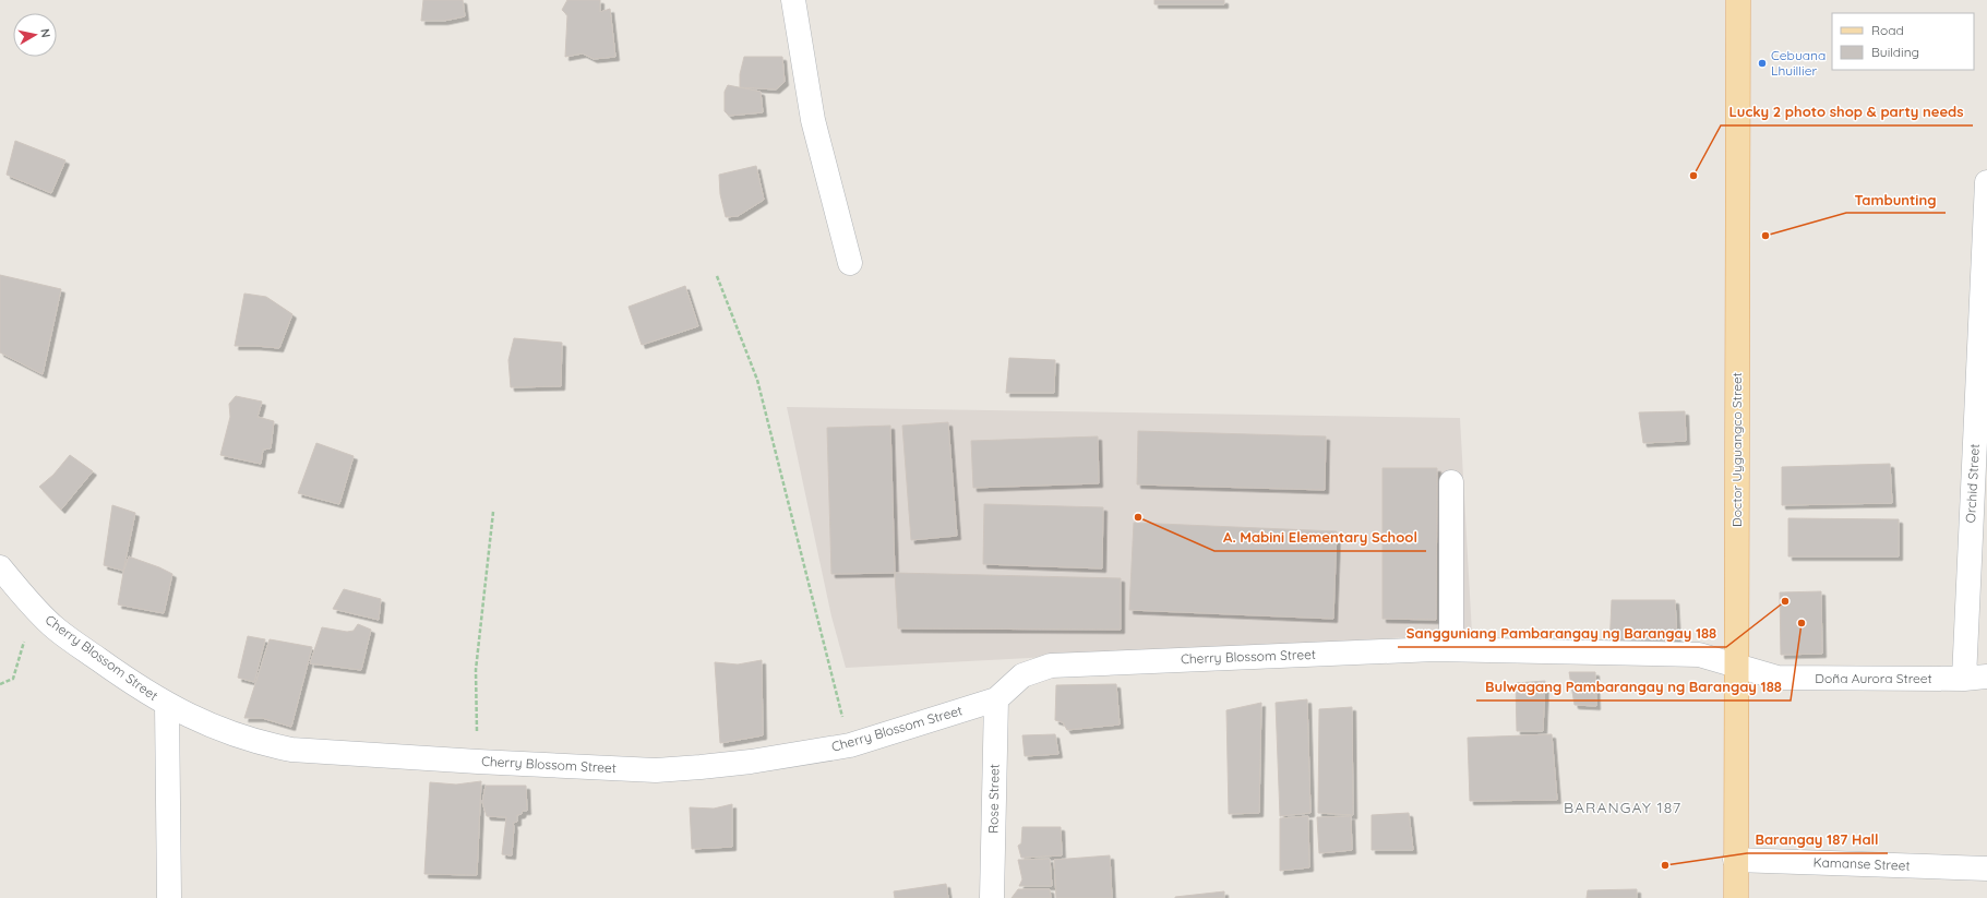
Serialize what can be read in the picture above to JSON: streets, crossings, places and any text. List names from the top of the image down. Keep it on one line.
{"streets":{"main road":["Doctor Uyguangco Street"],"street":["Orchid Street","Cherry Blossom Street","Doña Aurora Street","Rose Street","Kamanse Street"]},"crossings":[["Doctor Uyguangco Street","Cherry Blossom Street"],["Doctor Uyguangco Street","Doña Aurora Street"],["Doctor Uyguangco Street","Kamanse Street"],["Orchid Street","Doña Aurora Street"],["Cherry Blossom Street","Doña Aurora Street"],["Cherry Blossom Street","Rose Street"]],"districts":["BARANGAY 187"],"places":["Cebuana Lhuillier","Lucky 2 photo shop & party needs","Tambunting","A. Mabini Elementary School","Sangguniang Pambarangay ng Barangay 188","Bulwagang Pambarangay ng Barangay 188","Barangay 187 Hall"],"legend":["Road","Building"],"north":"right"}
